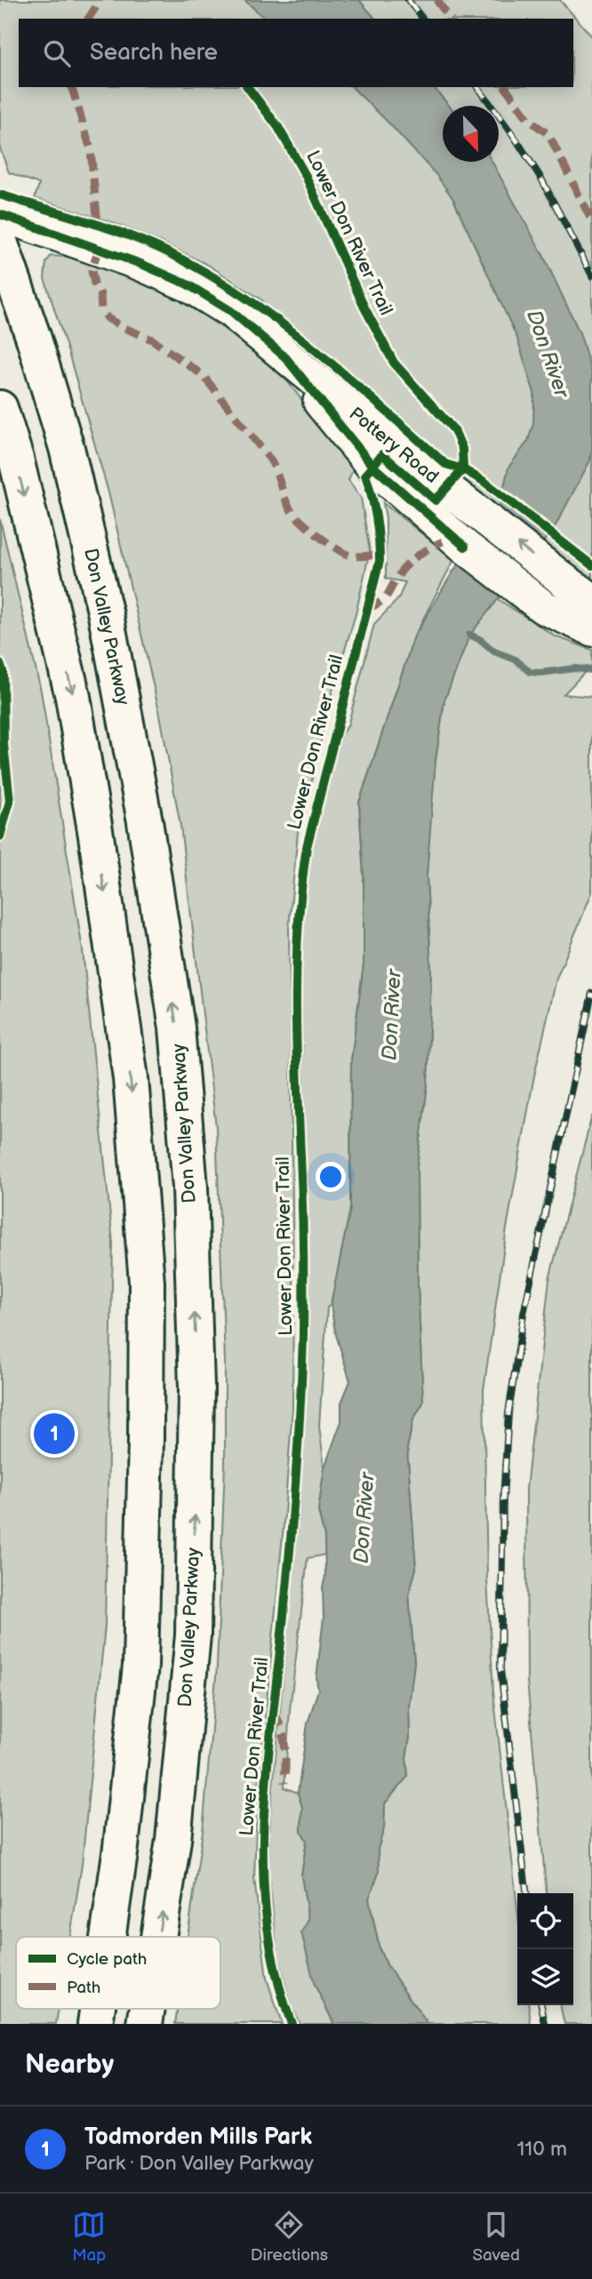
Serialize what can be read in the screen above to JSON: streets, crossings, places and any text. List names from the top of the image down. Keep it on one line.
{"streets":{"highway":["Don Valley Parkway"],"street":["Pottery Road"],"cycle path":["Lower Don River Trail"]},"water":["Don River"],"legend":["Cycle path","Path"],"north":"bottom","page":{"search":"Search here","pins":"1","heading":"Nearby","list":[{"mark":"1","name":"Todmorden Mills Park","note":"Park · Don Valley Parkway","value":"110 m"}],"nav":["Map","Directions","Saved"]}}
